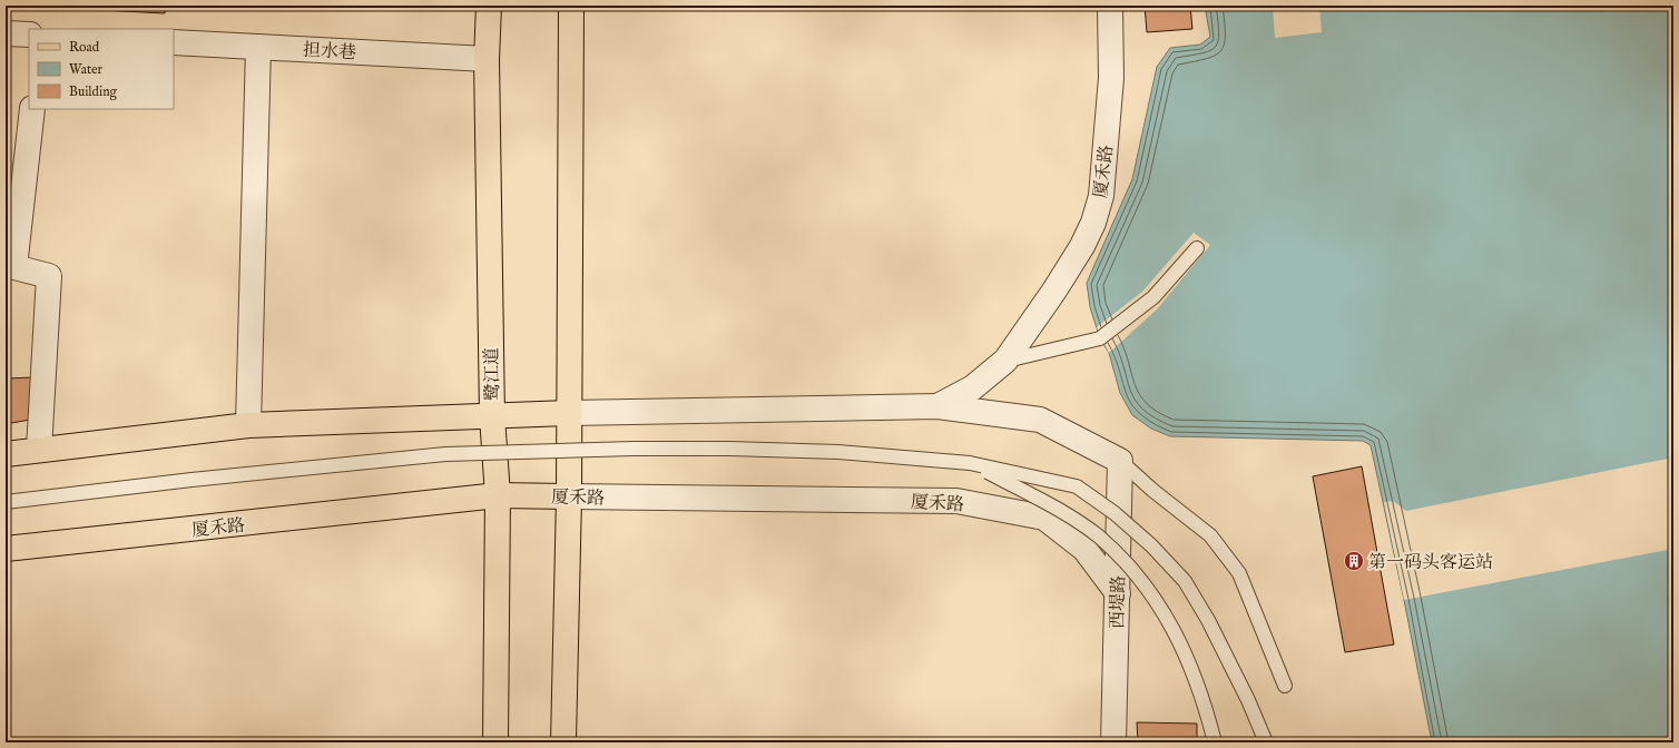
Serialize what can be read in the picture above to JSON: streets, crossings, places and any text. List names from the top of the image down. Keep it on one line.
{"streets":{"main road":["厦禾路","鹭江道"],"street":["担水巷","西堤路"]},"crossings":[["担水巷","鹭江道"],["厦禾路","鹭江道"],["厦禾路","西堤路"]],"places":{"building":["第一码头客运站"]},"legend":["Road","Water","Building"]}
